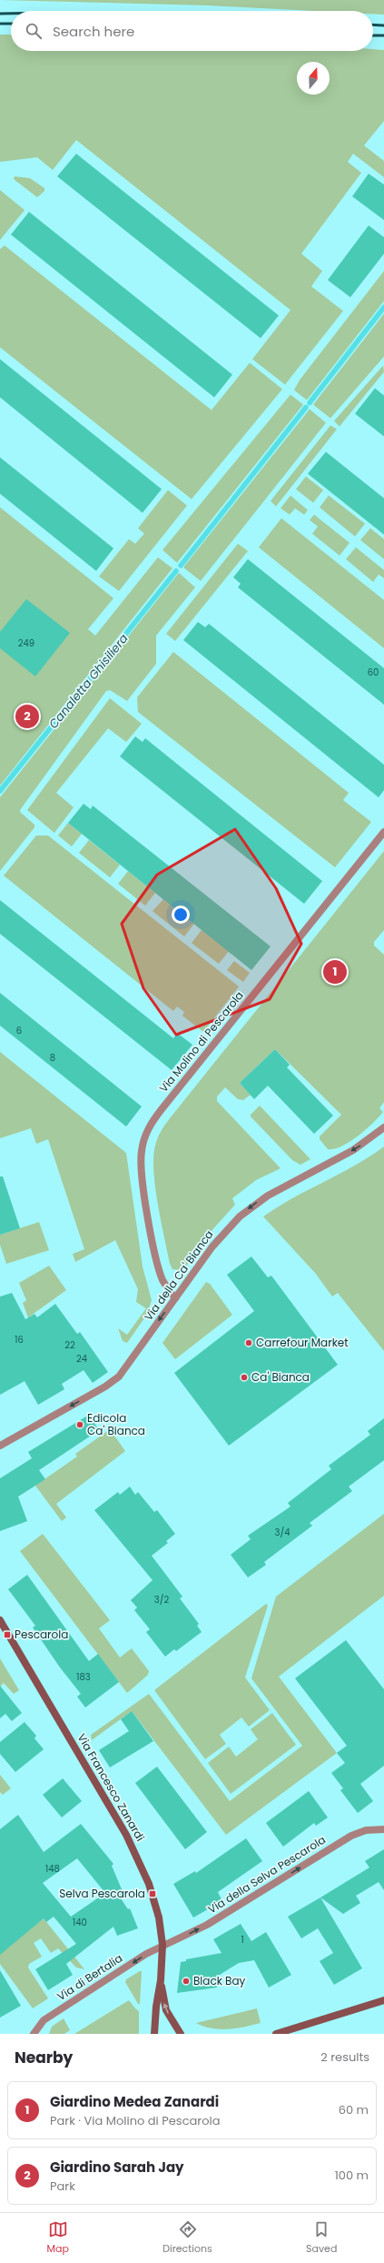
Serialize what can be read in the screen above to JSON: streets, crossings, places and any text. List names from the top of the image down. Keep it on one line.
{"streets":{"main road":["Via Francesco Zanardi"],"street":["Via Molino di Pescarola","Via della Ca' Bianca","Via della Selva Pescarola","Via di Bertalia"]},"crossings":[["Via Molino di Pescarola","Via della Ca' Bianca"],["Via Francesco Zanardi","Via della Selva Pescarola"],["Via Francesco Zanardi","Via di Bertalia"],["Via della Selva Pescarola","Via di Bertalia"]],"one_way":["Via della Ca' Bianca","Via della Selva Pescarola","Via di Bertalia"],"water":["Canaletta Ghisiliera"],"places":{"other":["Carrefour Market","Ca' Bianca","Edicola Ca' Bianca","Black Bay"],"transit":["Pescarola","Selva Pescarola"]},"house_numbers":["249","60","6","8","16","22","24","3/4","3/2","183","148","140","1"],"north":"top","page":{"search":"Search here","pins":["2","1"],"heading":["Nearby","2 results"],"list":[{"mark":"1","name":"Giardino Medea Zanardi","note":"Park · Via Molino di Pescarola","value":"60 m"},{"mark":"2","name":"Giardino Sarah Jay","note":"Park","value":"100 m"}],"nav":["Map","Directions","Saved"]}}
